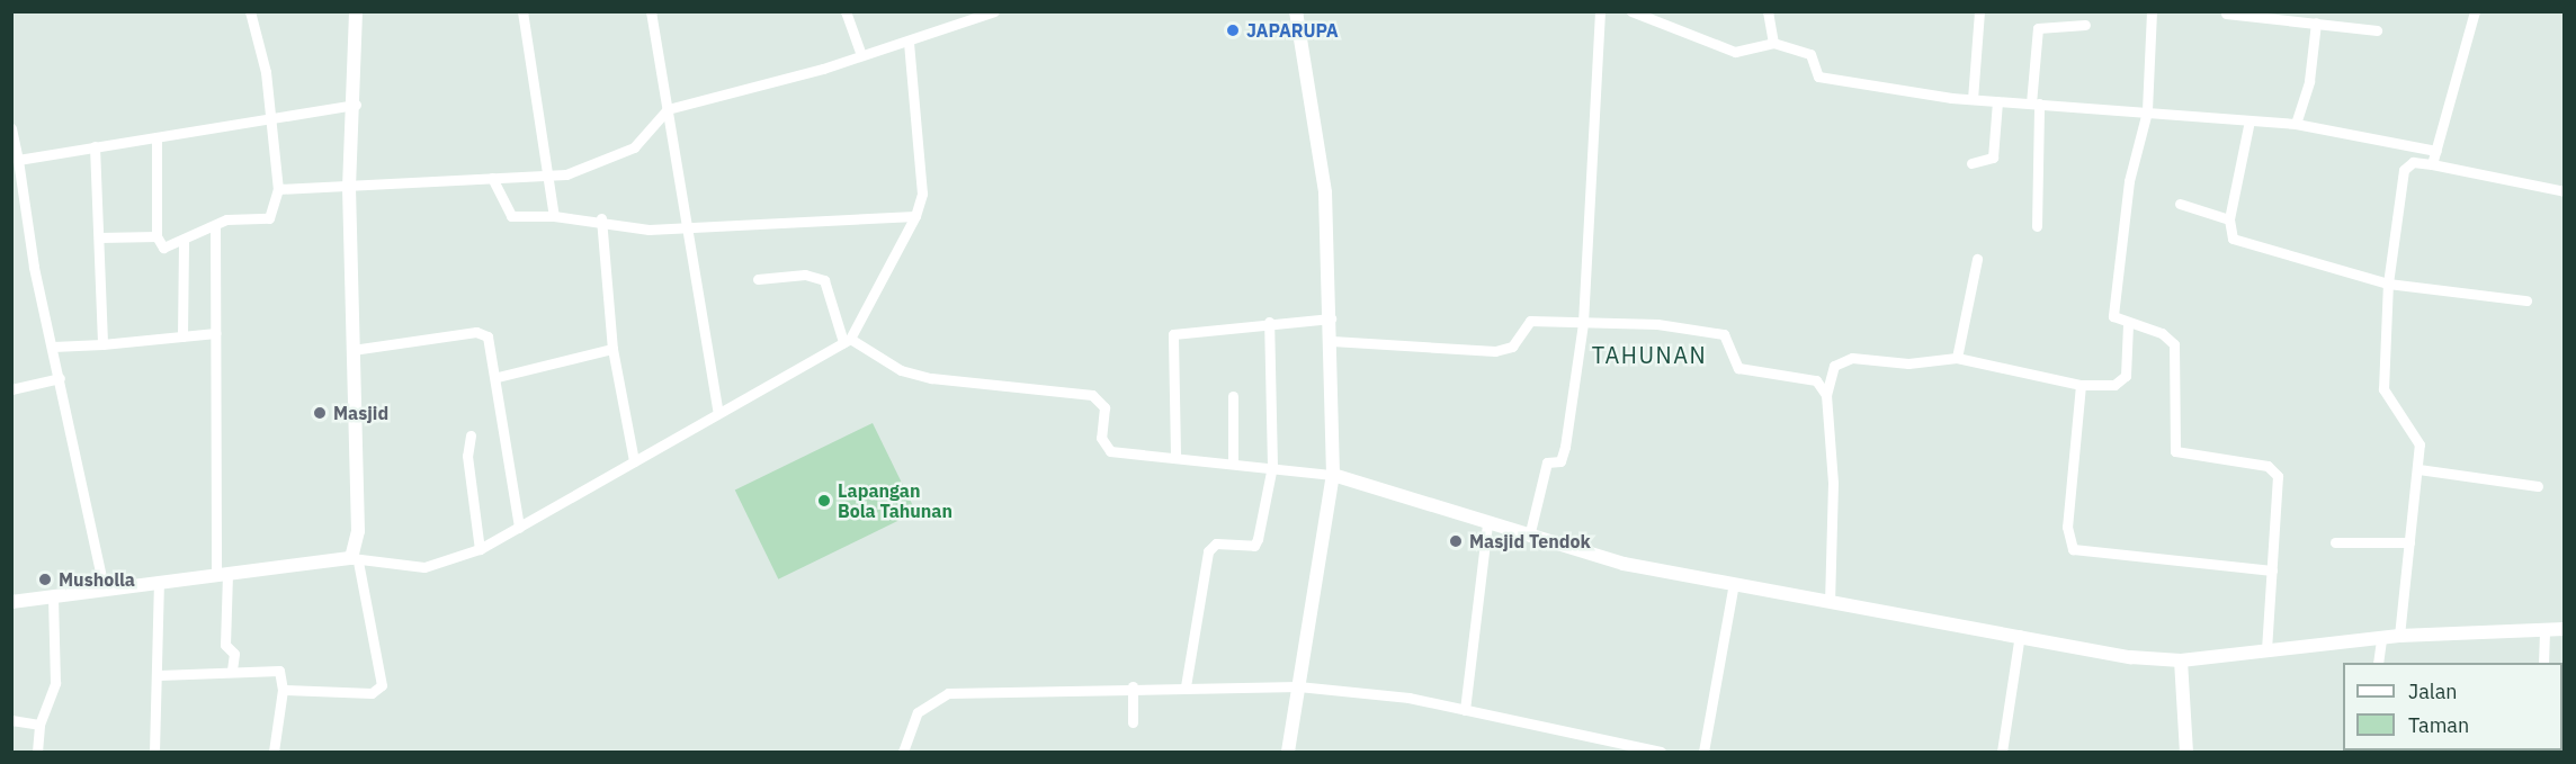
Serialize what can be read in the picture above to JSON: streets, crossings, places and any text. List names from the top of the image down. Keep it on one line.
{"districts":["TAHUNAN"],"places":["JAPARUPA","Masjid","Lapangan Bola Tahunan","Masjid Tendok","Musholla"],"legend":["Jalan","Taman"]}
